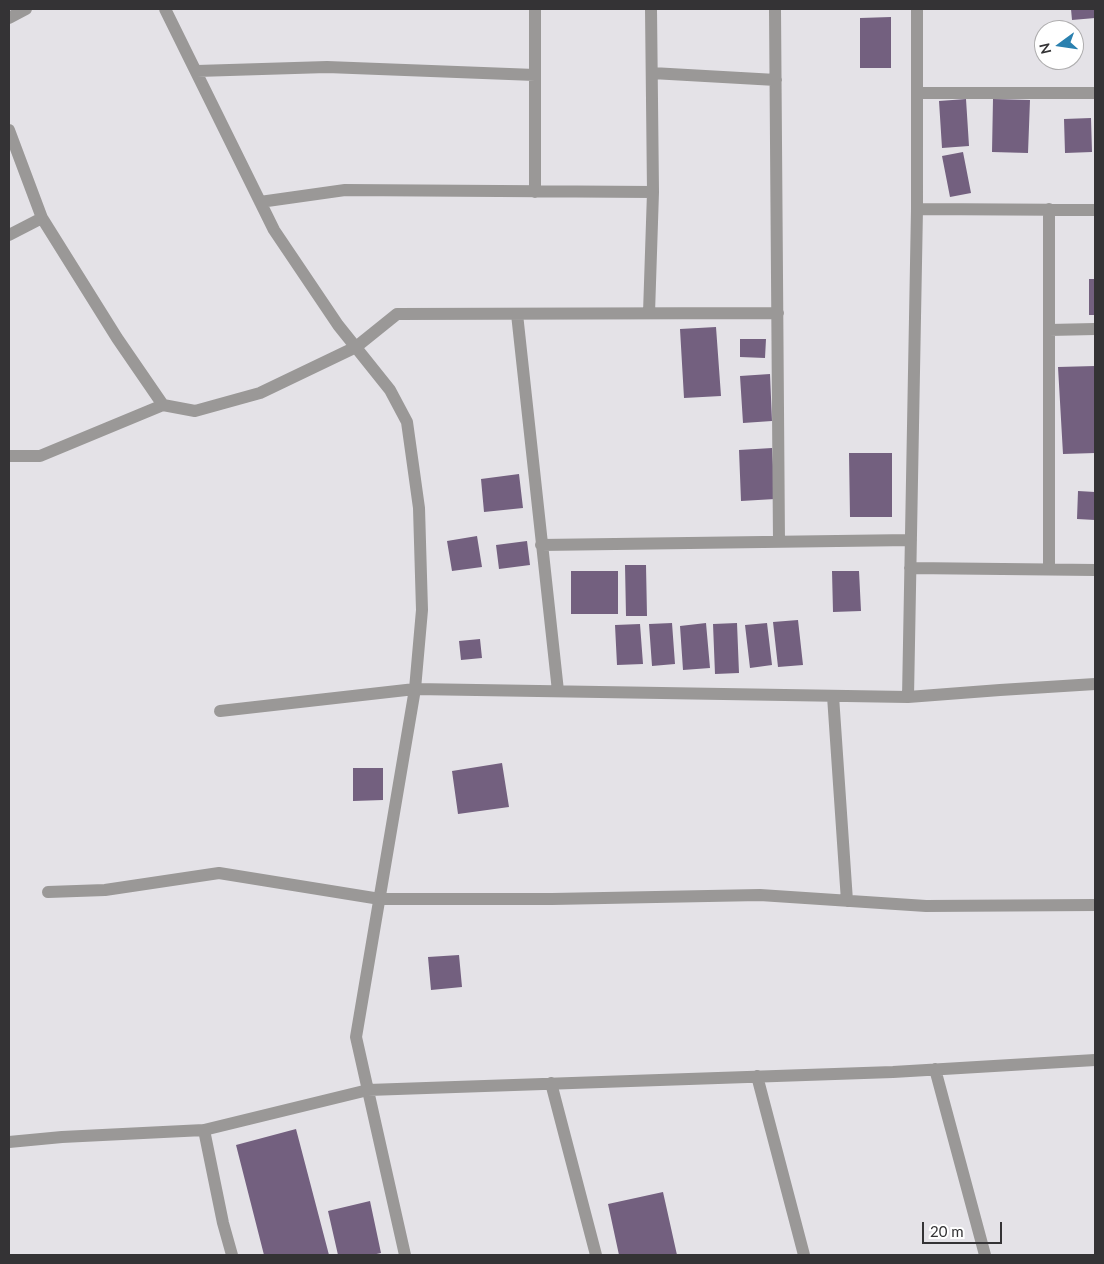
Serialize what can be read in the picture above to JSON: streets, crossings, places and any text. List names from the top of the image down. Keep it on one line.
{"scale_bar":"20 m","north":"left"}
